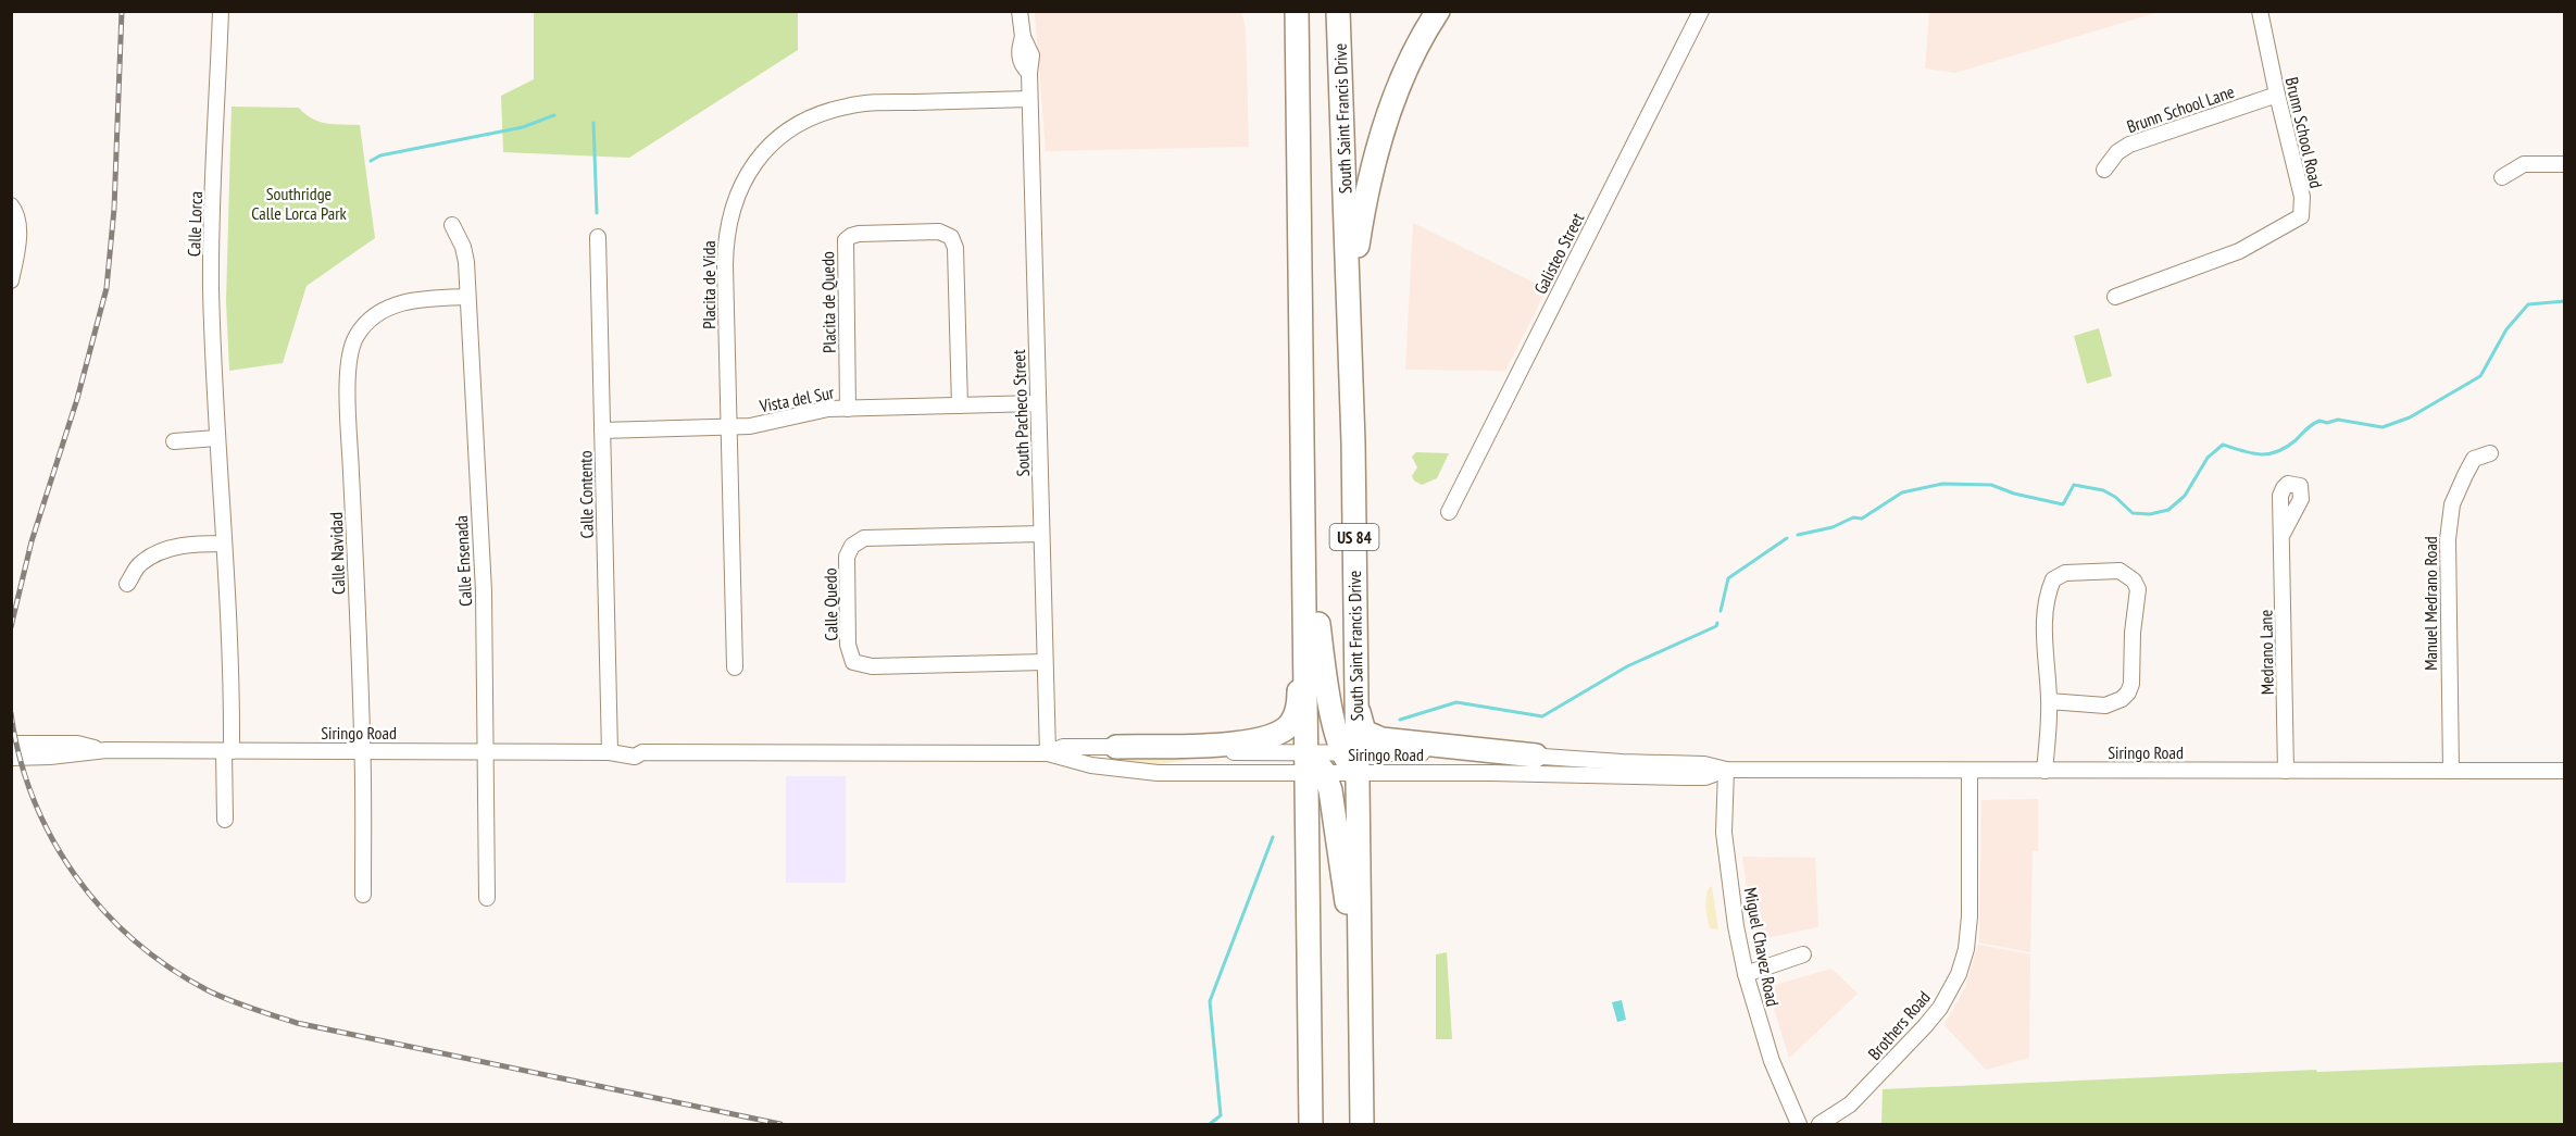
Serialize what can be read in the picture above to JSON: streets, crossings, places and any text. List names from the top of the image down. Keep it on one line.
{"streets":{"highway":["South Saint Francis Drive","US 84"],"street":["Brunn School Lane","Brunn School Road","Calle Lorca","Galisteo Street","Placita de Vida","Placita de Quedo","Vista del Sur","South Pacheco Street","Calle Contento","Calle Navidad","Calle Ensenada","Manuel Medrano Road","Calle Quedo","Medrano Lane","Siringo Road","Miguel Chavez Road","Brothers Road"]},"crossings":[["Brunn School Lane","Brunn School Road"],["South Saint Francis Drive","Siringo Road"],["Calle Lorca","Siringo Road"],["Placita de Vida","Vista del Sur"],["Placita de Vida","South Pacheco Street"],["Placita de Quedo","Vista del Sur"],["Vista del Sur","South Pacheco Street"],["Vista del Sur","Calle Contento"],["South Pacheco Street","Calle Quedo"],["South Pacheco Street","Siringo Road"],["Calle Contento","Siringo Road"],["US 84","Siringo Road"],["Calle Navidad","Calle Ensenada"],["Calle Navidad","Siringo Road"],["Calle Ensenada","Siringo Road"],["Manuel Medrano Road","Siringo Road"],["Medrano Lane","Siringo Road"],["Siringo Road","Miguel Chavez Road"],["Siringo Road","Brothers Road"]],"parks":["Southridge Calle Lorca Park"]}
